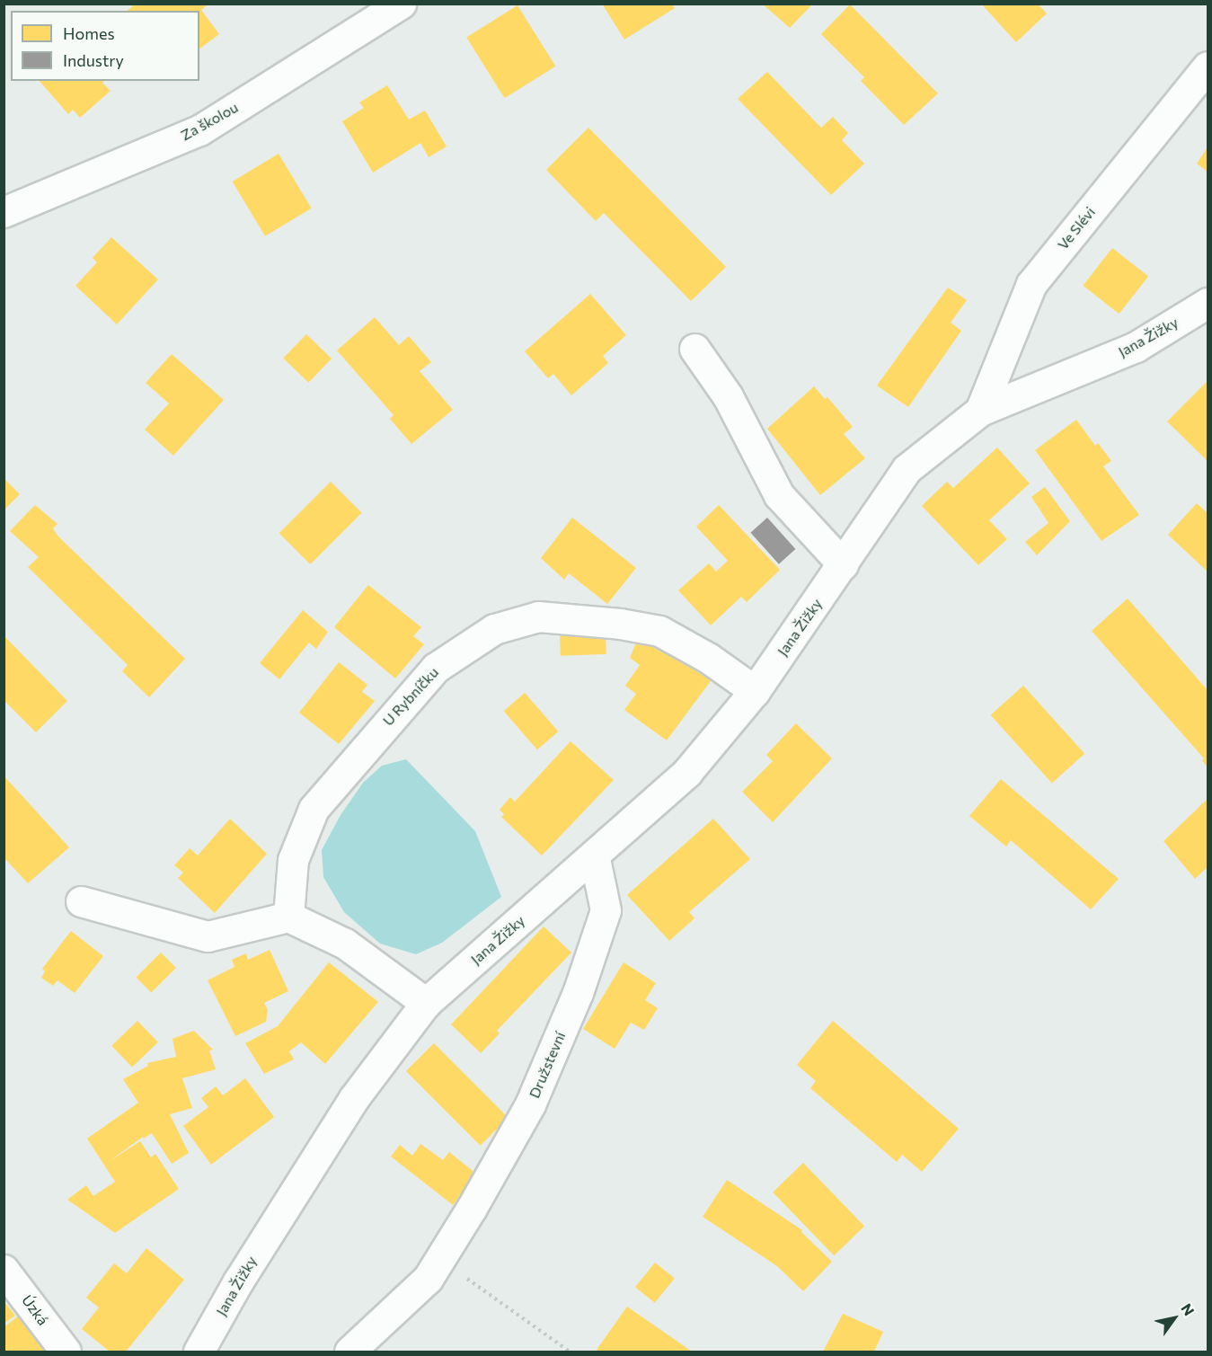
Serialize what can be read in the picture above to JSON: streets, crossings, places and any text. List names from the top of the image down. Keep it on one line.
{"streets":{"street":["Za školou","Ve Slévi","Jana Žižky","U Rybníčku","Družstevní","Úzká"]},"crossings":[["Ve Slévi","Jana Žižky"],["Jana Žižky","U Rybníčku"],["Jana Žižky","Družstevní"]],"legend":["Homes","Industry"],"north":"top right"}
